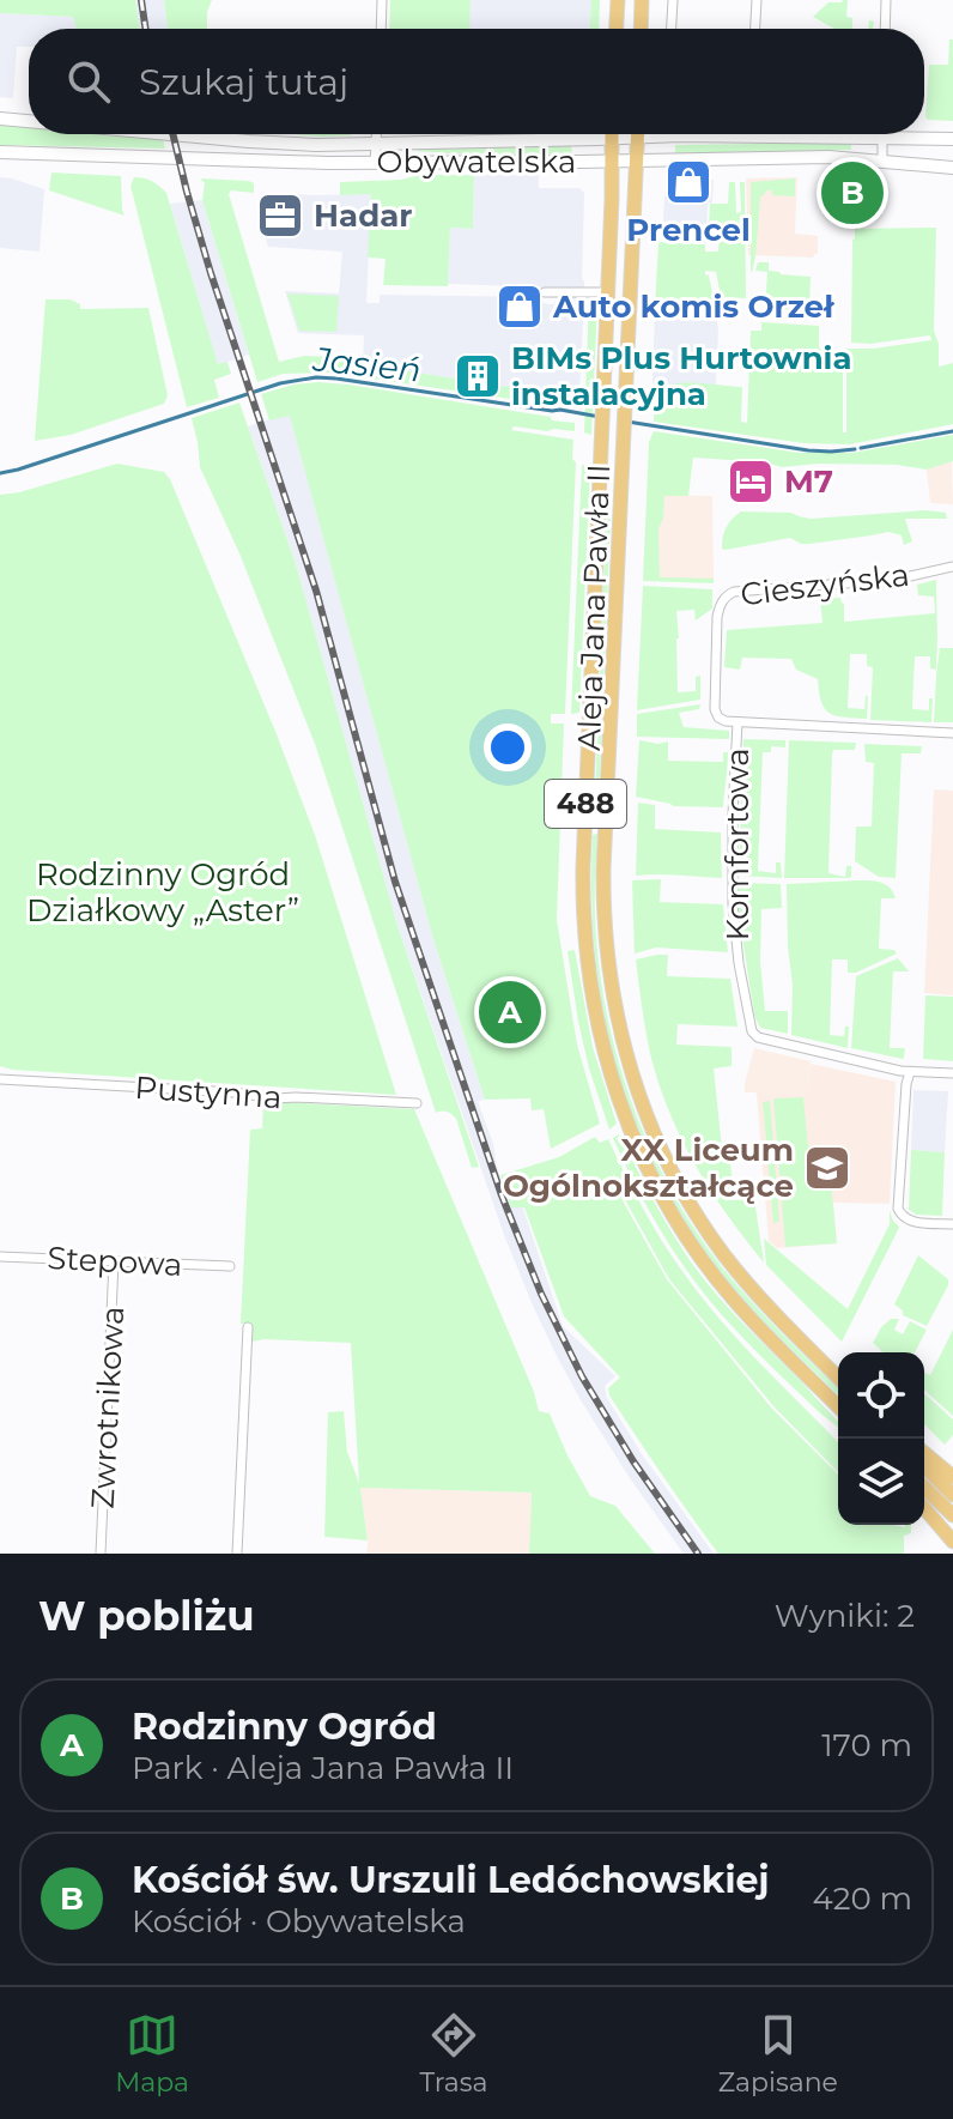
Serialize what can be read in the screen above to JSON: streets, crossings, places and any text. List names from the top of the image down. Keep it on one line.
{"streets":{"main road":["Obywatelska","Aleja Jana Pawła II","488"],"street":["Cieszyńska","Komfortowa","Pustynna","Stepowa","Zwrotnikowa"]},"crossings":[["Obywatelska","Aleja Jana Pawła II"],["Cieszyńska","Komfortowa"],["Stepowa","Zwrotnikowa"]],"water":["Jasień"],"parks":["Rodzinny Ogród Działkowy „Aster”"],"places":{"shop":["Prencel","Auto komis Orzeł"],"office":["Hadar"],"building":["BIMs Plus Hurtownia instalacyjna"],"hotel":["M7"],"school or university":["XX Liceum Ogólnokształcące"]},"page":{"search":"Szukaj tutaj","pins":["B","A"],"heading":["W pobliżu","Wyniki: 2"],"list":[{"mark":"A","name":"Rodzinny Ogród","note":"Park · Aleja Jana Pawła II","value":"170 m"},{"mark":"B","name":"Kościół św. Urszuli Ledóchowskiej","note":"Kościół · Obywatelska","value":"420 m"}],"nav":["Mapa","Trasa","Zapisane"]}}
